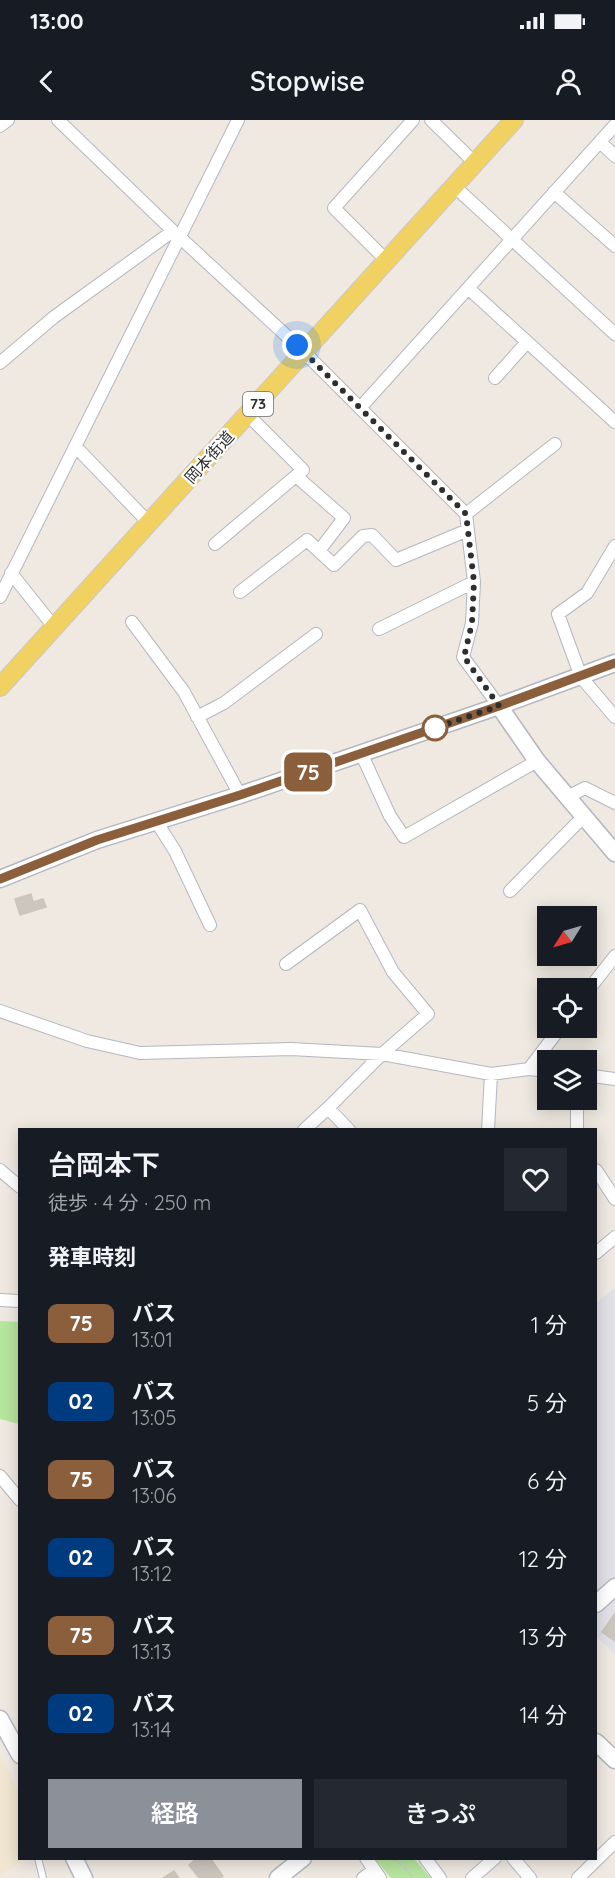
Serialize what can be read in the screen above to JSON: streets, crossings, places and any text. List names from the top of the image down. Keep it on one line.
{"streets":{"main road":["73","岡本街道"]},"lines":["bus line 75"],"north":"bottom left","page":{"status":"13:00","header":"Stopwise","on_map":"75","heading":[["台岡本下","徒歩 · 4 分 · 250 m"],"発車時刻"],"list":[{"mark":"75","name":"バス","note":"13:01","value":"1 分"},{"mark":"02","name":"バス","note":"13:05","value":"5 分"},{"mark":"75","name":"バス","note":"13:06","value":"6 分"},{"mark":"02","name":"バス","note":"13:12","value":"12 分"},{"mark":"75","name":"バス","note":"13:13","value":"13 分"},{"mark":"02","name":"バス","note":"13:14","value":"14 分"}],"buttons":["経路","きっぷ"]}}
